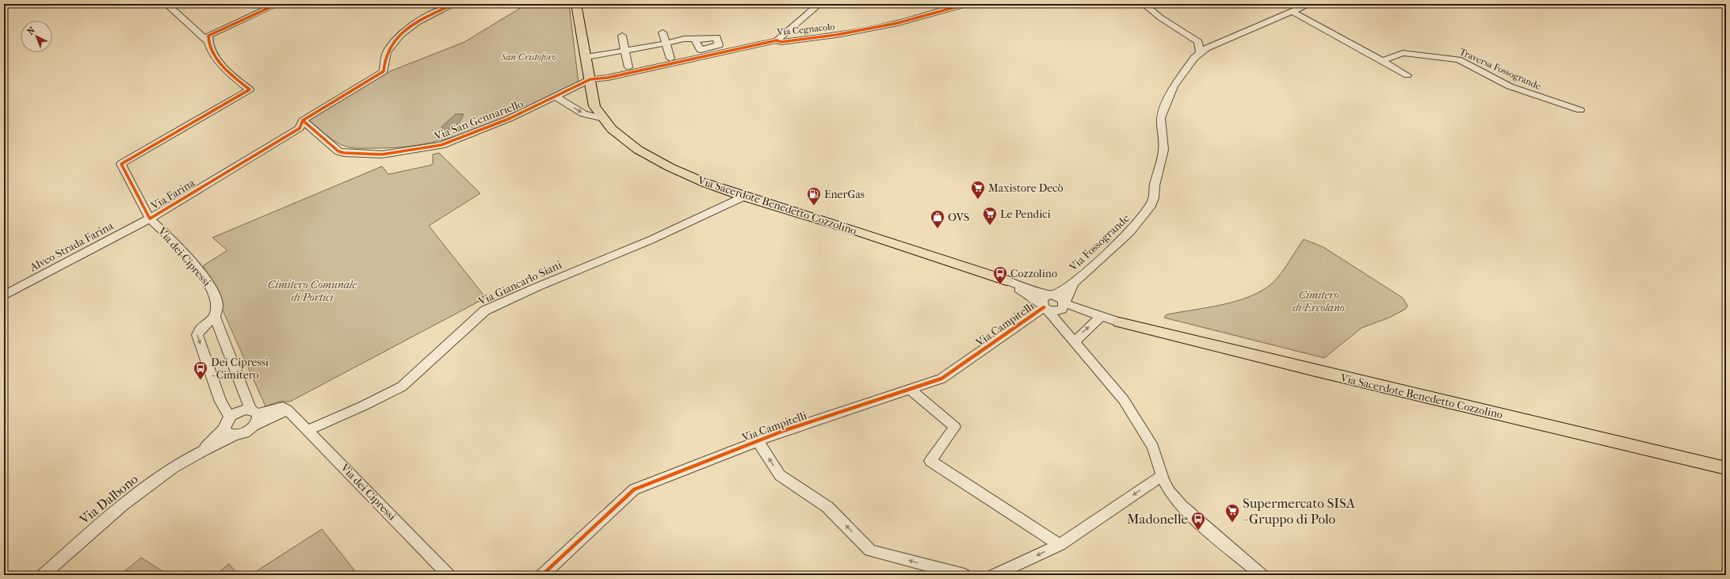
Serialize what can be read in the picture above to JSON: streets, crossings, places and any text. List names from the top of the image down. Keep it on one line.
{"streets":{"main road":["Via Sacerdote Benedetto Cozzolino"],"street":["Via Cegnacolo","Traversa Fossogrande","Via San Gennariello","Via Farina","Via Fossogrande","Alveo Strada Farina","Via dei Cipressi","Via Giancarlo Siani","Via Campitelli","Via Dalbono"]},"crossings":[["Via Cegnacolo","Via San Gennariello"],["Via Cegnacolo","Via Sacerdote Benedetto Cozzolino"],["Via San Gennariello","Via Farina"],["Via San Gennariello","Via Sacerdote Benedetto Cozzolino"],["Via Farina","Alveo Strada Farina"],["Via Farina","Via dei Cipressi"],["Via Sacerdote Benedetto Cozzolino","Via Fossogrande"],["Via Sacerdote Benedetto Cozzolino","Via Giancarlo Siani"],["Via Sacerdote Benedetto Cozzolino","Via Campitelli"],["Via Fossogrande","Via Campitelli"],["Alveo Strada Farina","Via dei Cipressi"],["Via dei Cipressi","Via Giancarlo Siani"],["Via dei Cipressi","Via Dalbono"]],"parks":["San Cristoforo","Cimitero Comunale di Portici","Cimitero di Ercolano"],"places":{"supermarket":["Maxistore Decò","Le Pendici","Supermercato SISA - Gruppo di Polo"],"fuel station":["EnerGas"],"shop":["OVS"],"bus stop":["Cozzolino","Dei Cipressi - Cimitero","Madonelle"]},"north":"top left"}
